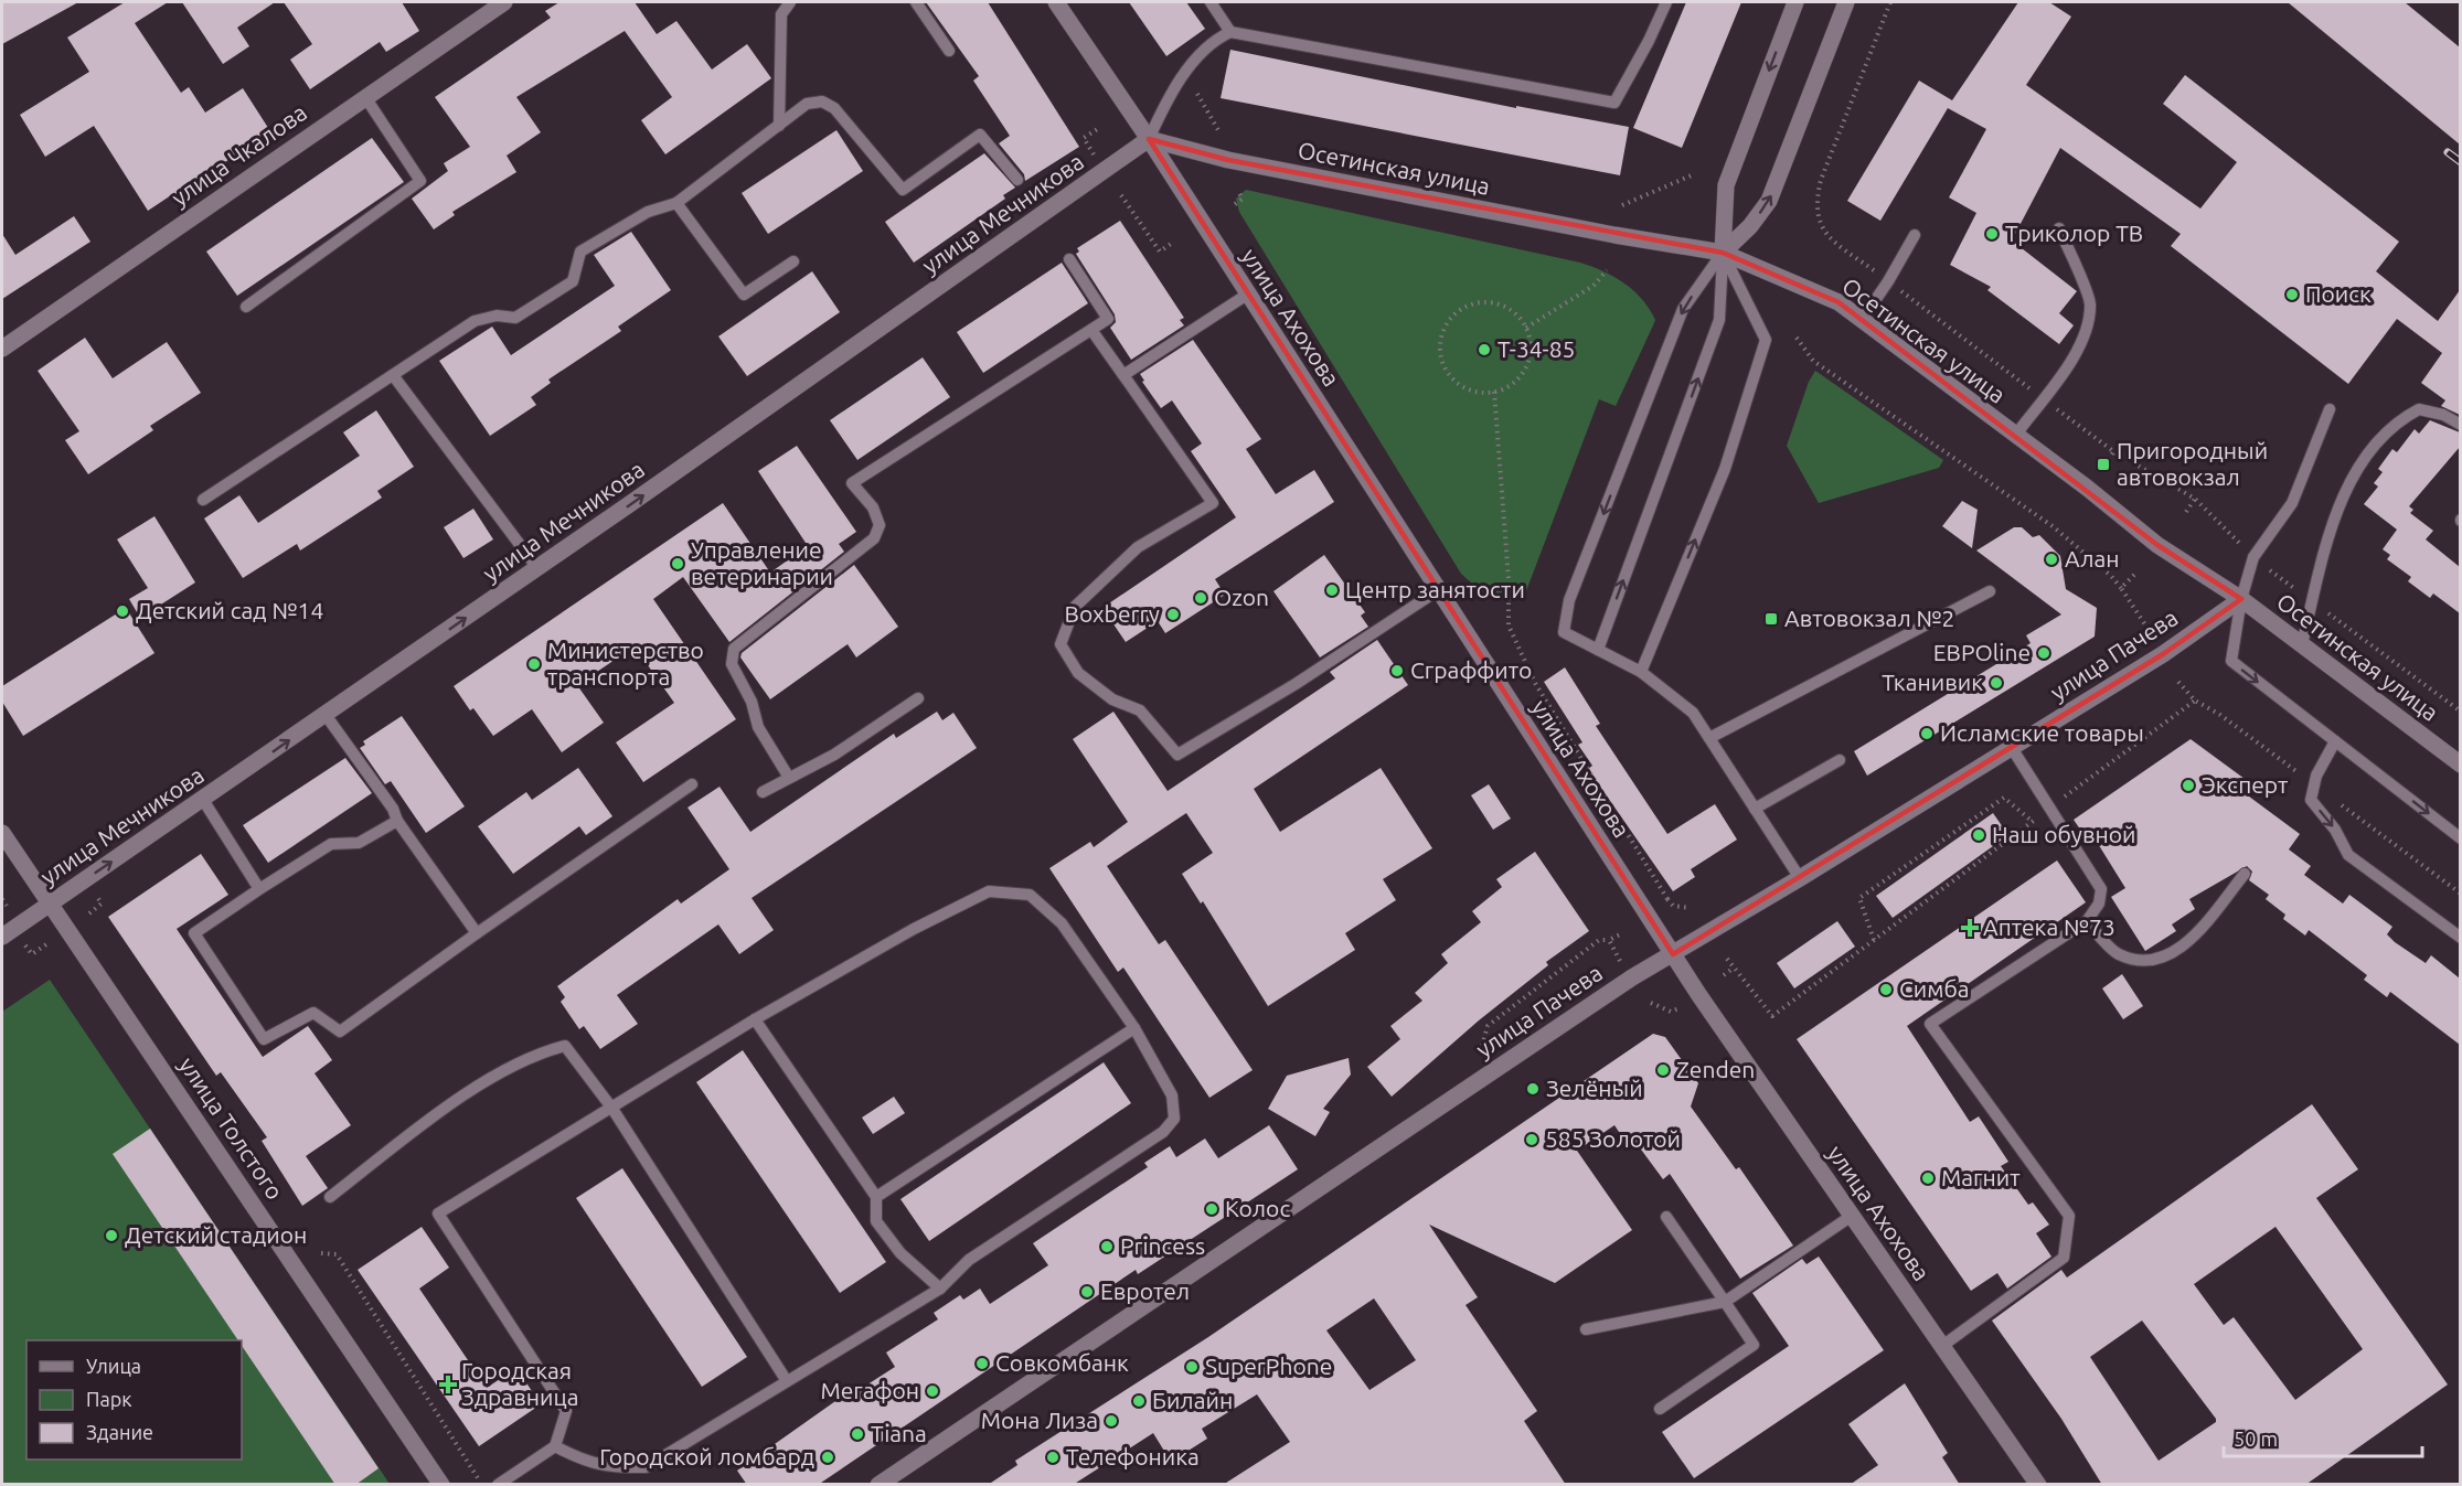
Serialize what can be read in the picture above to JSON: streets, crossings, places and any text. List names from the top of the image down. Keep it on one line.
{"streets":{"street":["улица Чкалова","Осетинская улица","улица Мечникова","улица Ахохова","улица Пачева","улица Толстого"]},"crossings":[["Осетинская улица","улица Мечникова"],["Осетинская улица","улица Ахохова"],["Осетинская улица","улица Пачева"],["улица Мечникова","улица Ахохова"],["улица Мечникова","улица Толстого"],["улица Ахохова","улица Пачева"]],"one_way":["улица Мечникова"],"places":{"other":["Триколор ТВ","Поиск","Т-34-85","Алан","Управление ветеринарии","Центр занятости","Ozon","Детский сад №14","Boxberry","ЕВРОline","Министерство транспорта","Сграффито","Тканивик","Исламские товары","Эксперт","Наш обувной","Симба","Zenden","Зелёный","585 Золотой","Магнит","Колос","Детский стадион","Princess","Евротел","Совкомбанк","SuperPhone","Мегафон","Билайн","Мона Лиза","Tiana","Городской ломбард","Телефоника"],"transit":["Пригородный автовокзал","Автовокзал №2"],"health":["Аптека №73","Городская Здравница"]},"legend":["Улица","Парк","Здание"],"scale_bar":"50 m"}
